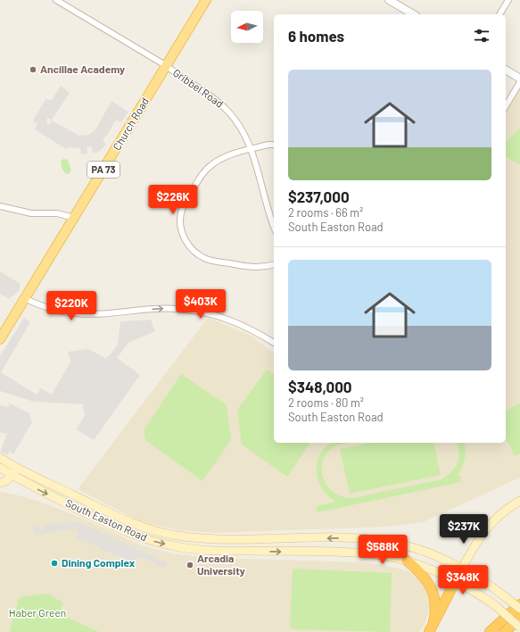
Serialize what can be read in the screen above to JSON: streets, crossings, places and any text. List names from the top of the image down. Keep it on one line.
{"streets":{"main road":["Church Road","PA 73","South Easton Road"],"street":["Gribbel Road"]},"crossings":[["Gribbel Road","Church Road"]],"parks":["Haber Green"],"places":["Ancillae Academy","Dining Complex","Arcadia University"],"north":"left","page":{"heading":"6 homes","list":[{"name":"$237,000","note":"2 rooms · 66 m² · South Easton Road"},{"name":"$348,000","note":"2 rooms · 80 m² · South Easton Road"}],"price":["$226K","$403K","$220K","$237K","$588K","$348K"]}}
